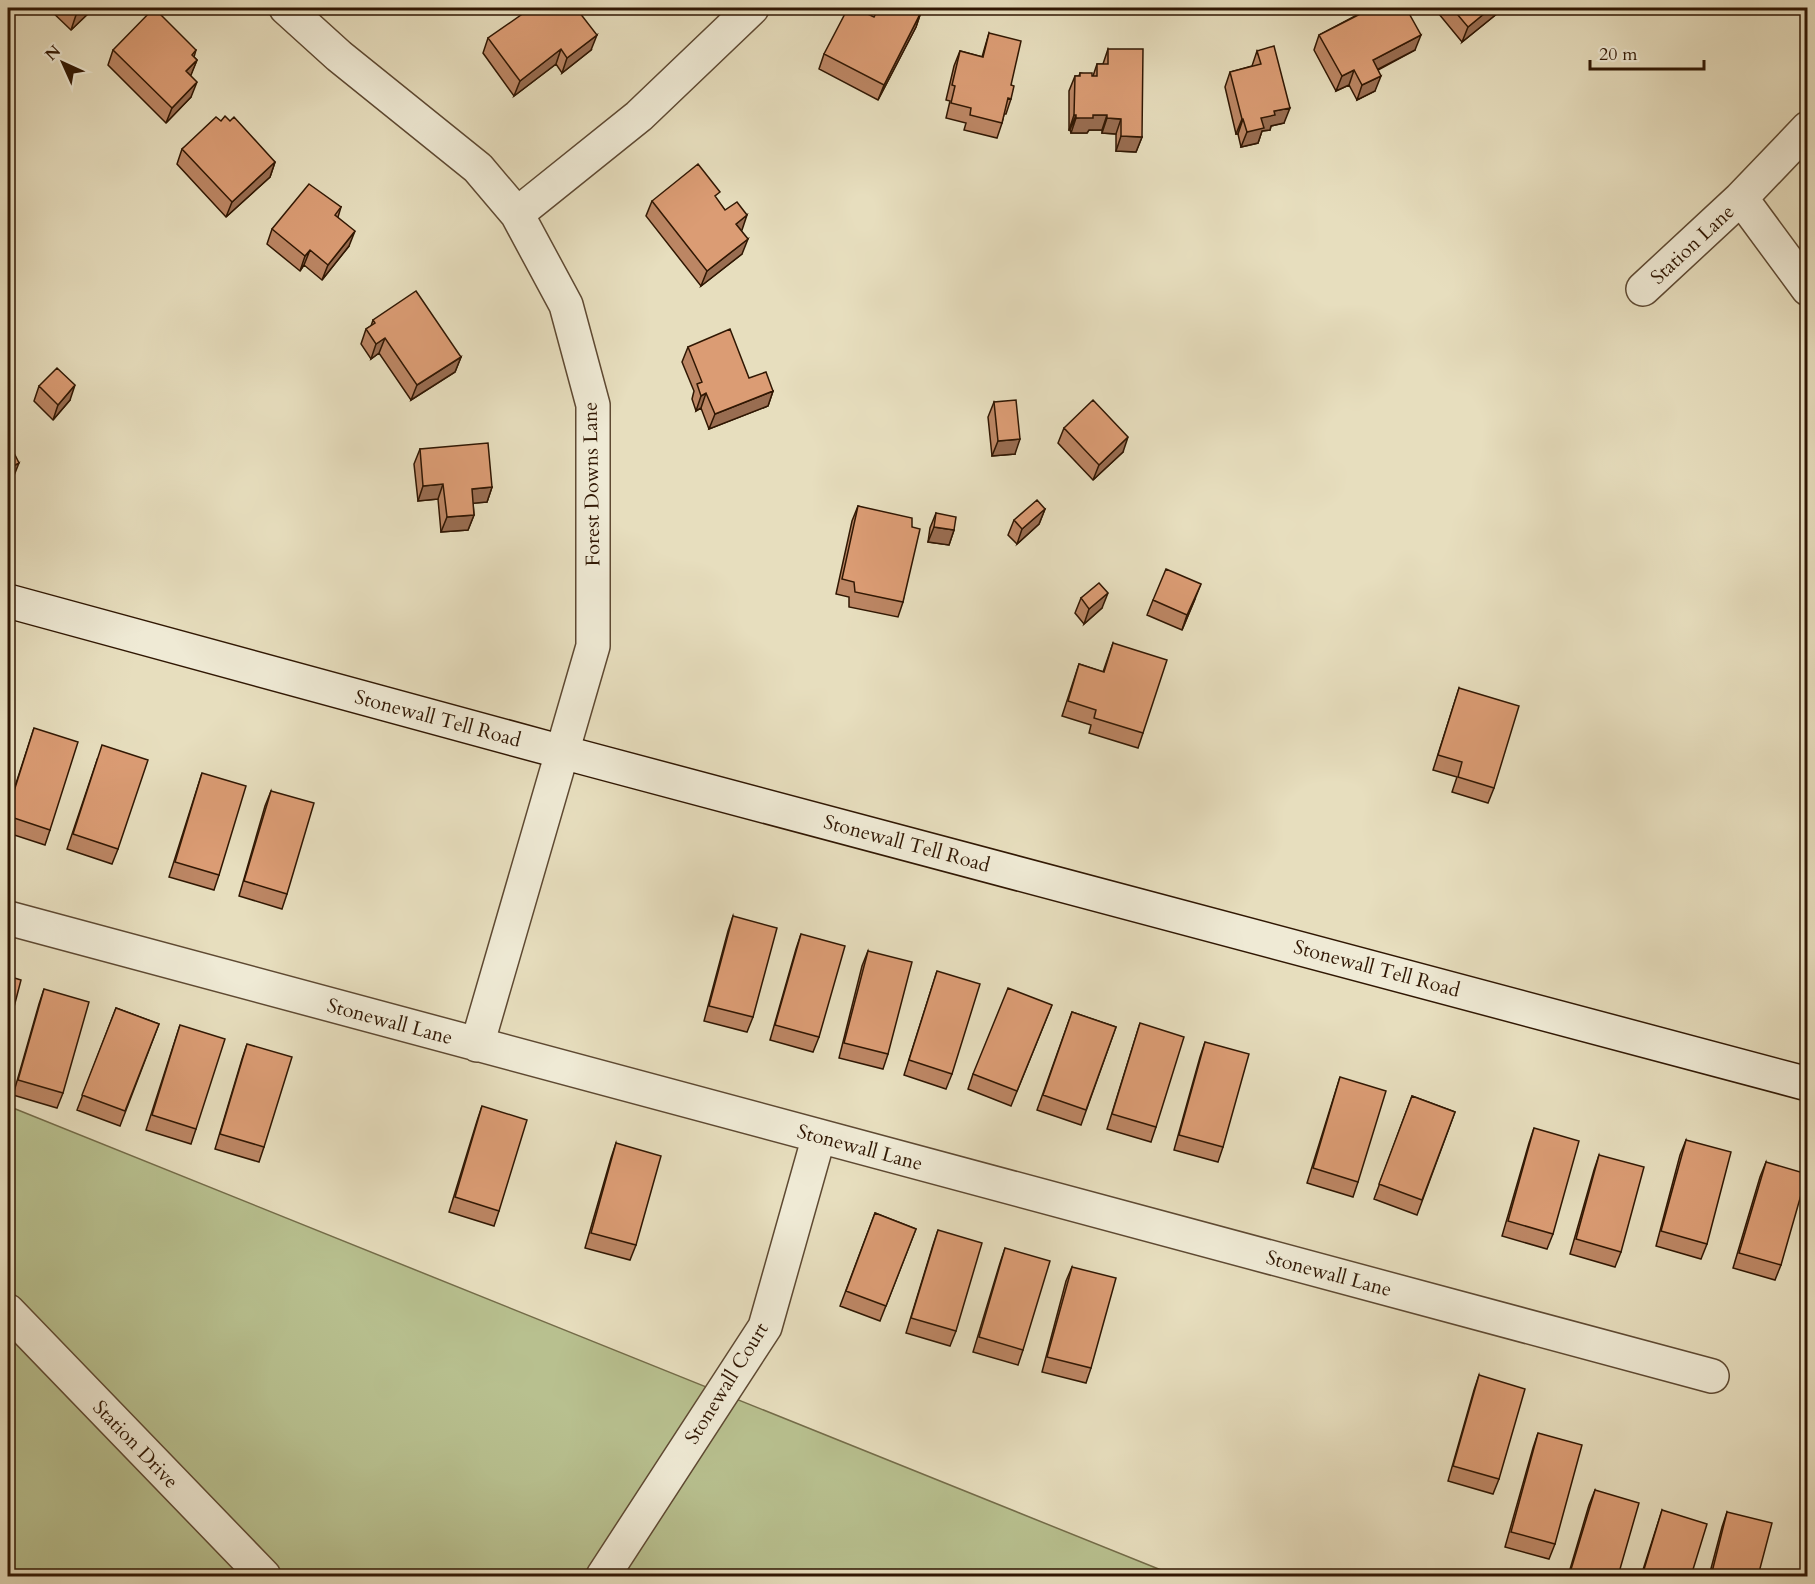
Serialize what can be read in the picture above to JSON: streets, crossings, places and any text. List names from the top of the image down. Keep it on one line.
{"streets":{"street":["Station Lane","Forest Downs Lane","Stonewall Tell Road","Stonewall Lane","Stonewall Court","Station Drive"]},"crossings":[["Forest Downs Lane","Stonewall Tell Road"],["Forest Downs Lane","Stonewall Lane"],["Stonewall Lane","Stonewall Court"]],"scale_bar":"20 m","north":"top left"}
